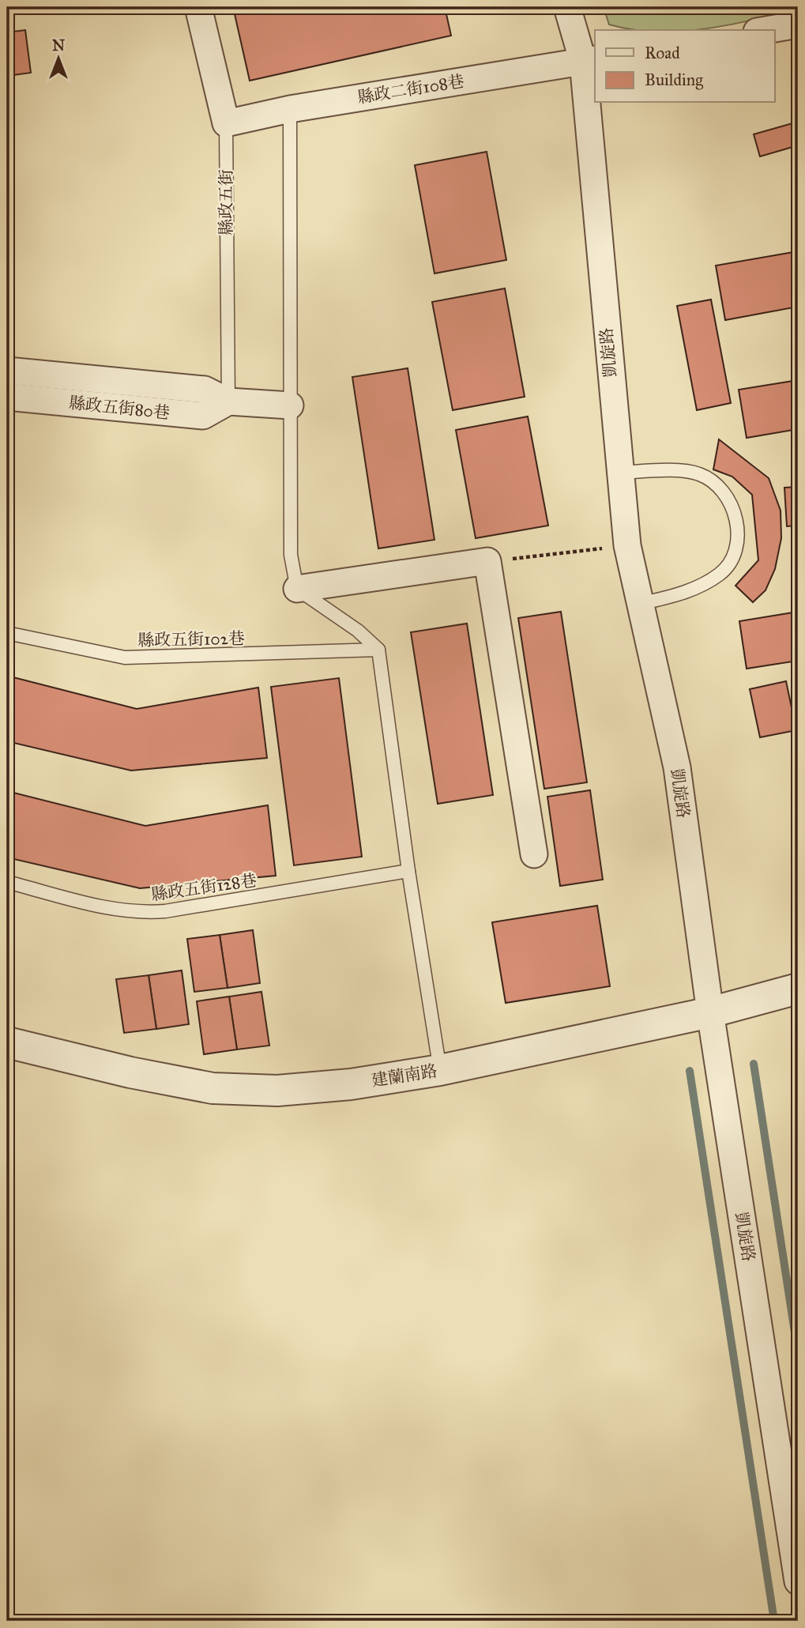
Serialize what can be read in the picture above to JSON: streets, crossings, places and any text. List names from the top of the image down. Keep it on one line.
{"streets":{"street":["縣政二街108巷","縣政五街","凱旋路","縣政五街80巷","建蘭南路"],"lane":["縣政五街102巷","縣政五街128巷"]},"crossings":[["縣政二街108巷","縣政五街"],["縣政二街108巷","凱旋路"],["縣政五街","縣政五街80巷"],["凱旋路","建蘭南路"]],"legend":["Road","Building"],"north":"top"}
